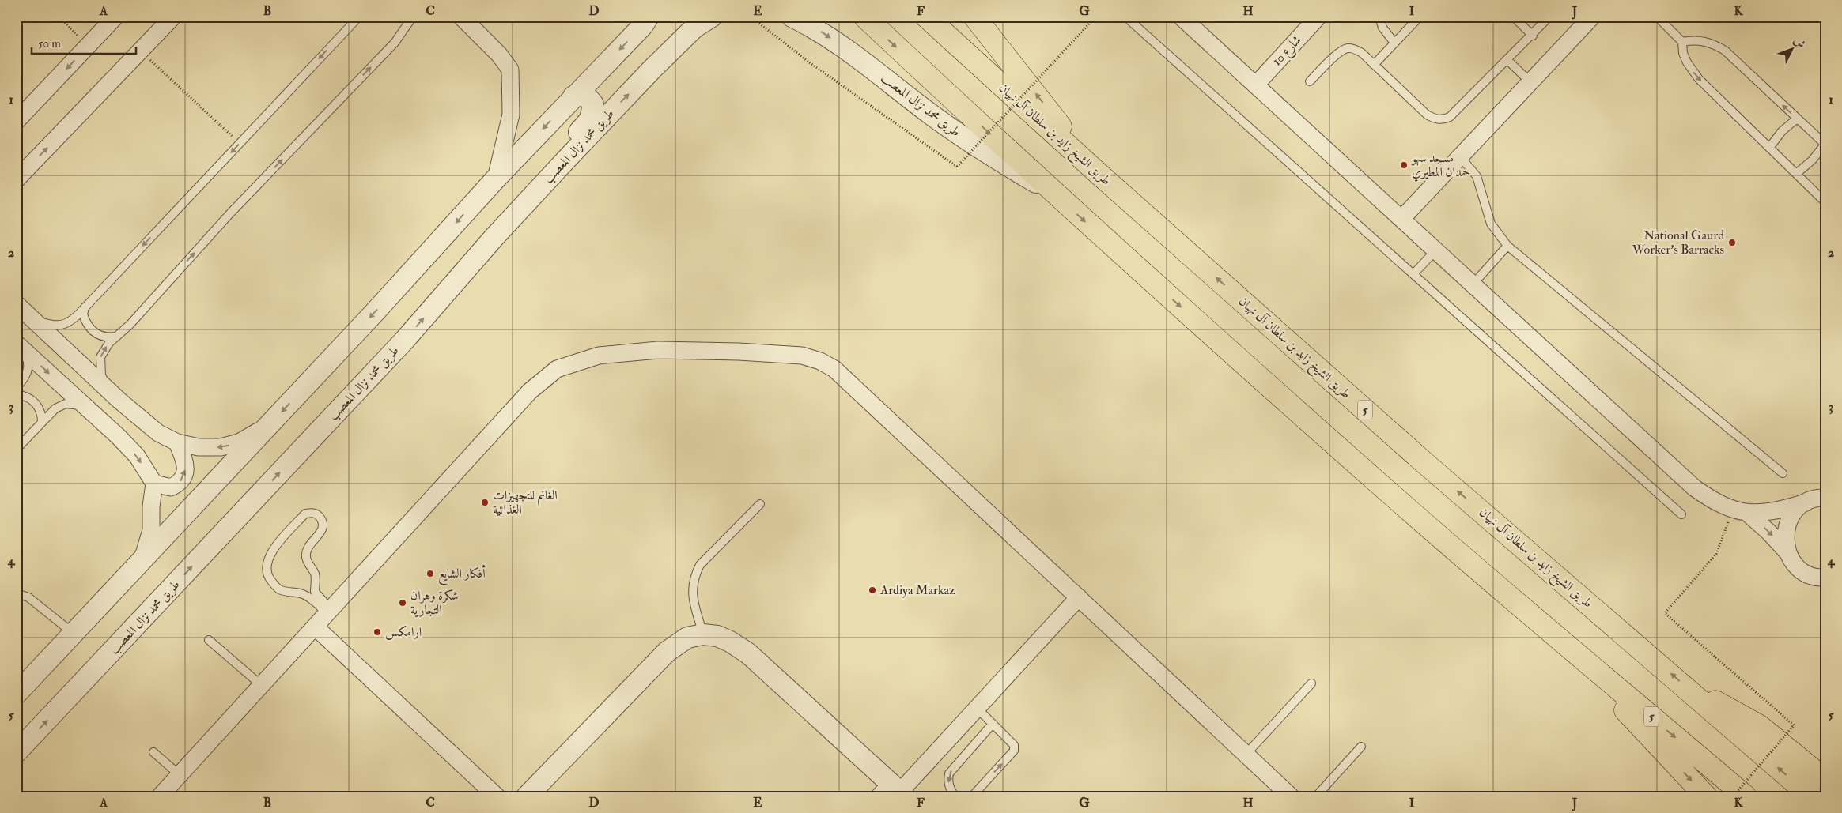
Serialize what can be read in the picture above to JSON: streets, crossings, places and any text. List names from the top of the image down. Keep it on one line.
{"streets":{"highway":["طريق الشيخ زايد بن سلطان آل نهيان","5"],"street":["شارع 10","طريق محمد نزال المعصب"]},"crossings":[["طريق محمد نزال المعصب","5"]],"places":["مسجد سهو حمدان المطيري","National Gaurd Worker's Barracks","الغانم للتجهيزات الغذائية","أفكار الشايع","Ardiya Markaz","شكرة وهران التجارية","ارامكس"],"scale_bar":"50 m","north":"top right","grid":{"columns":["A","B","C","D","E","F","G","H","I","J","K"],"rows":["1","2","3","4","5"]}}
